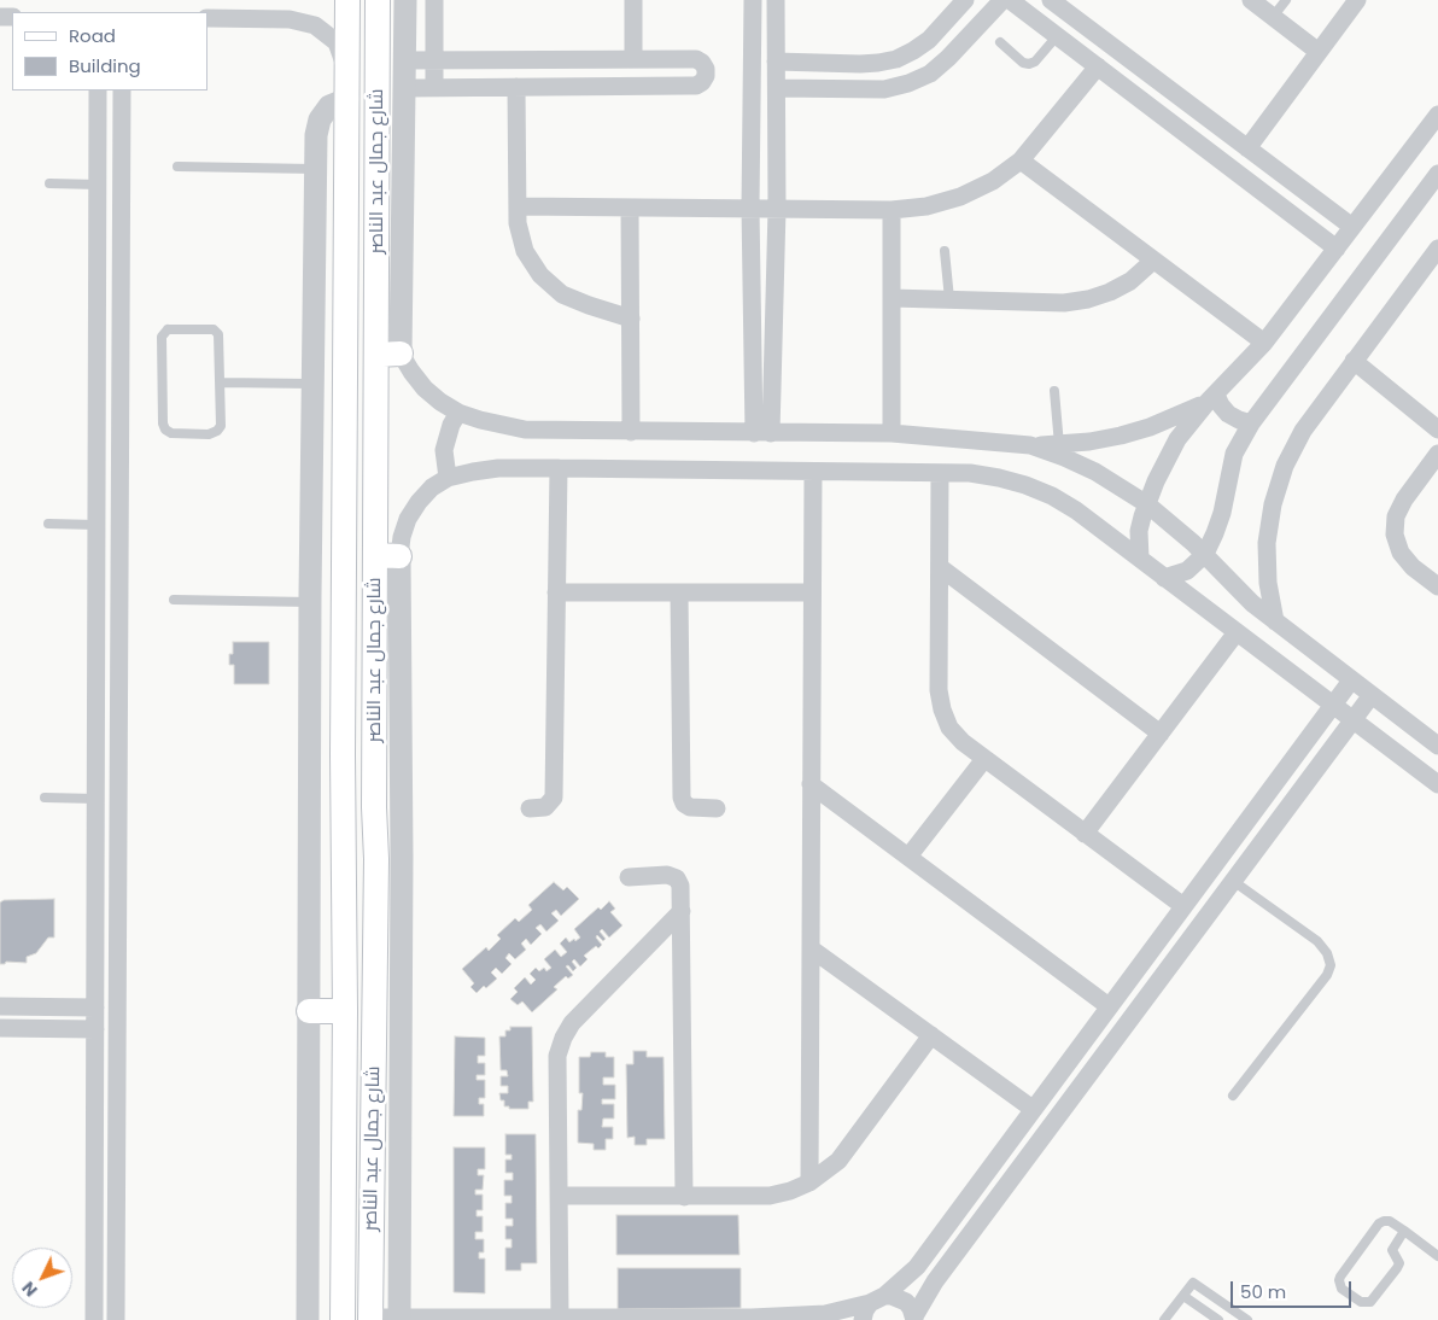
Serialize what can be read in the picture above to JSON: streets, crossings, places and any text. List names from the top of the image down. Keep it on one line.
{"streets":{"main road":["شارع جمال عبد الناصر"]},"legend":["Road","Building"],"scale_bar":"50 m","north":"bottom left"}
